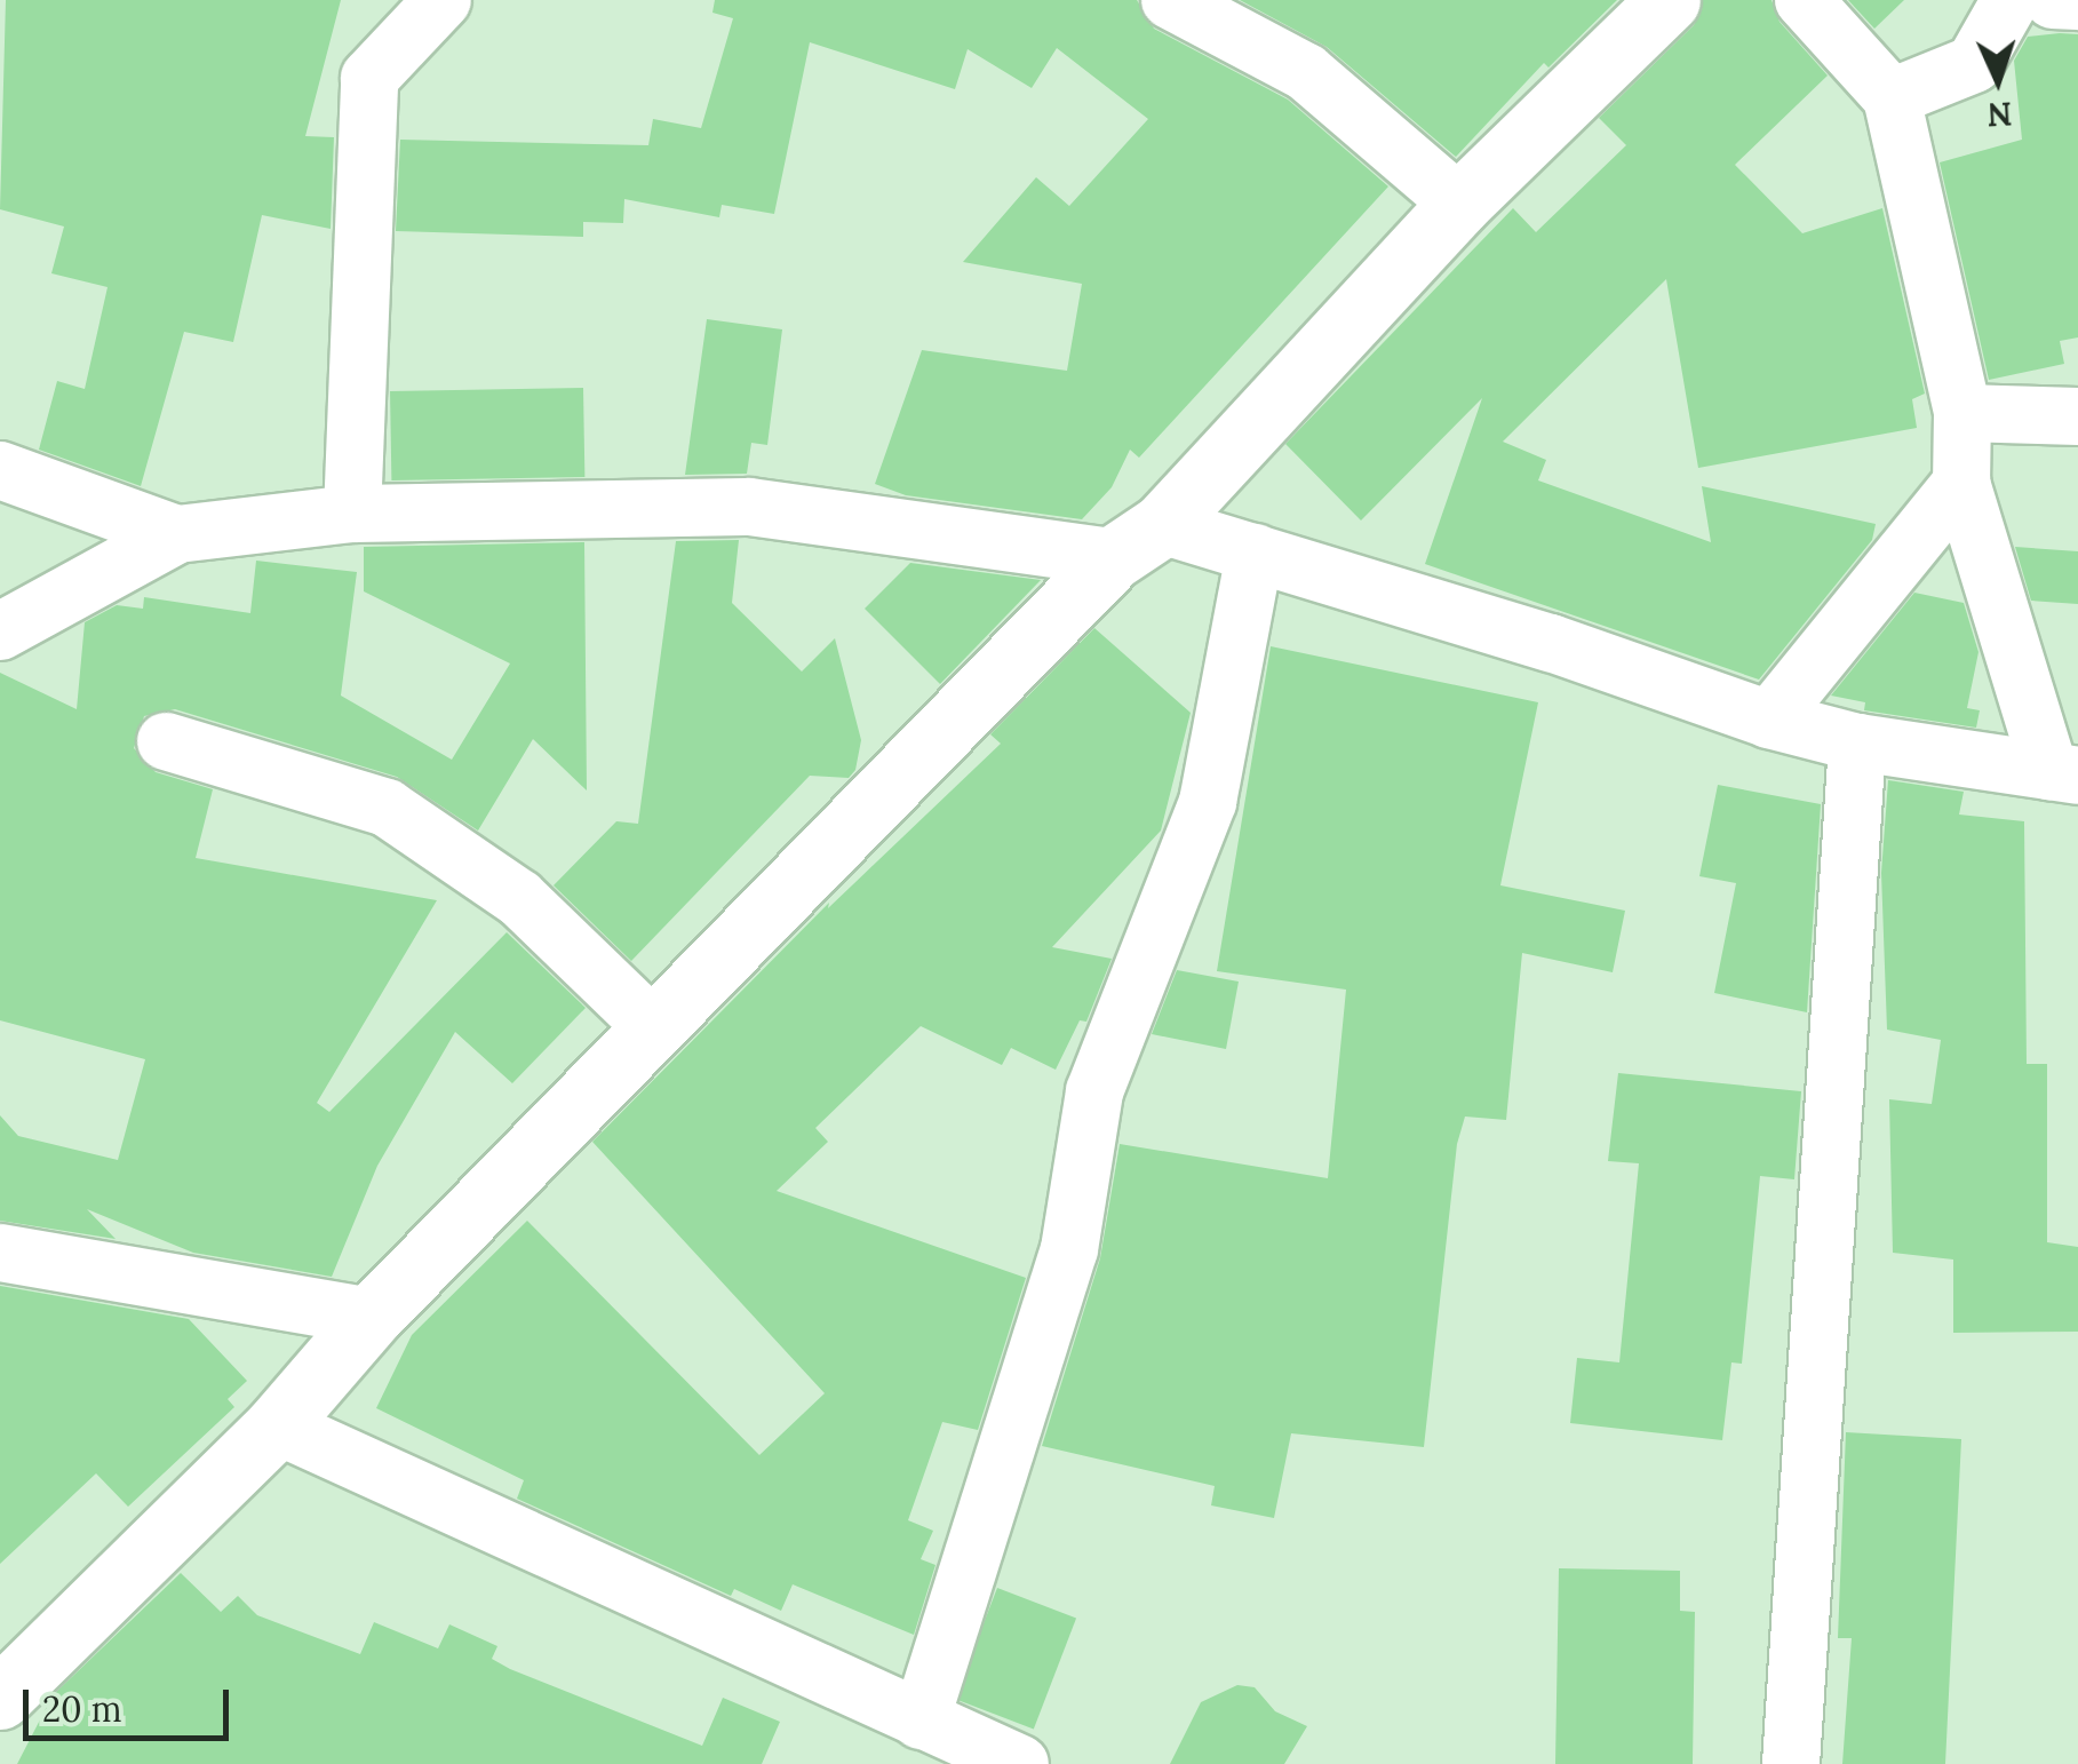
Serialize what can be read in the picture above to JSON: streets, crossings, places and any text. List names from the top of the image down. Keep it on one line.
{"scale_bar":"20 m","north":"bottom"}
